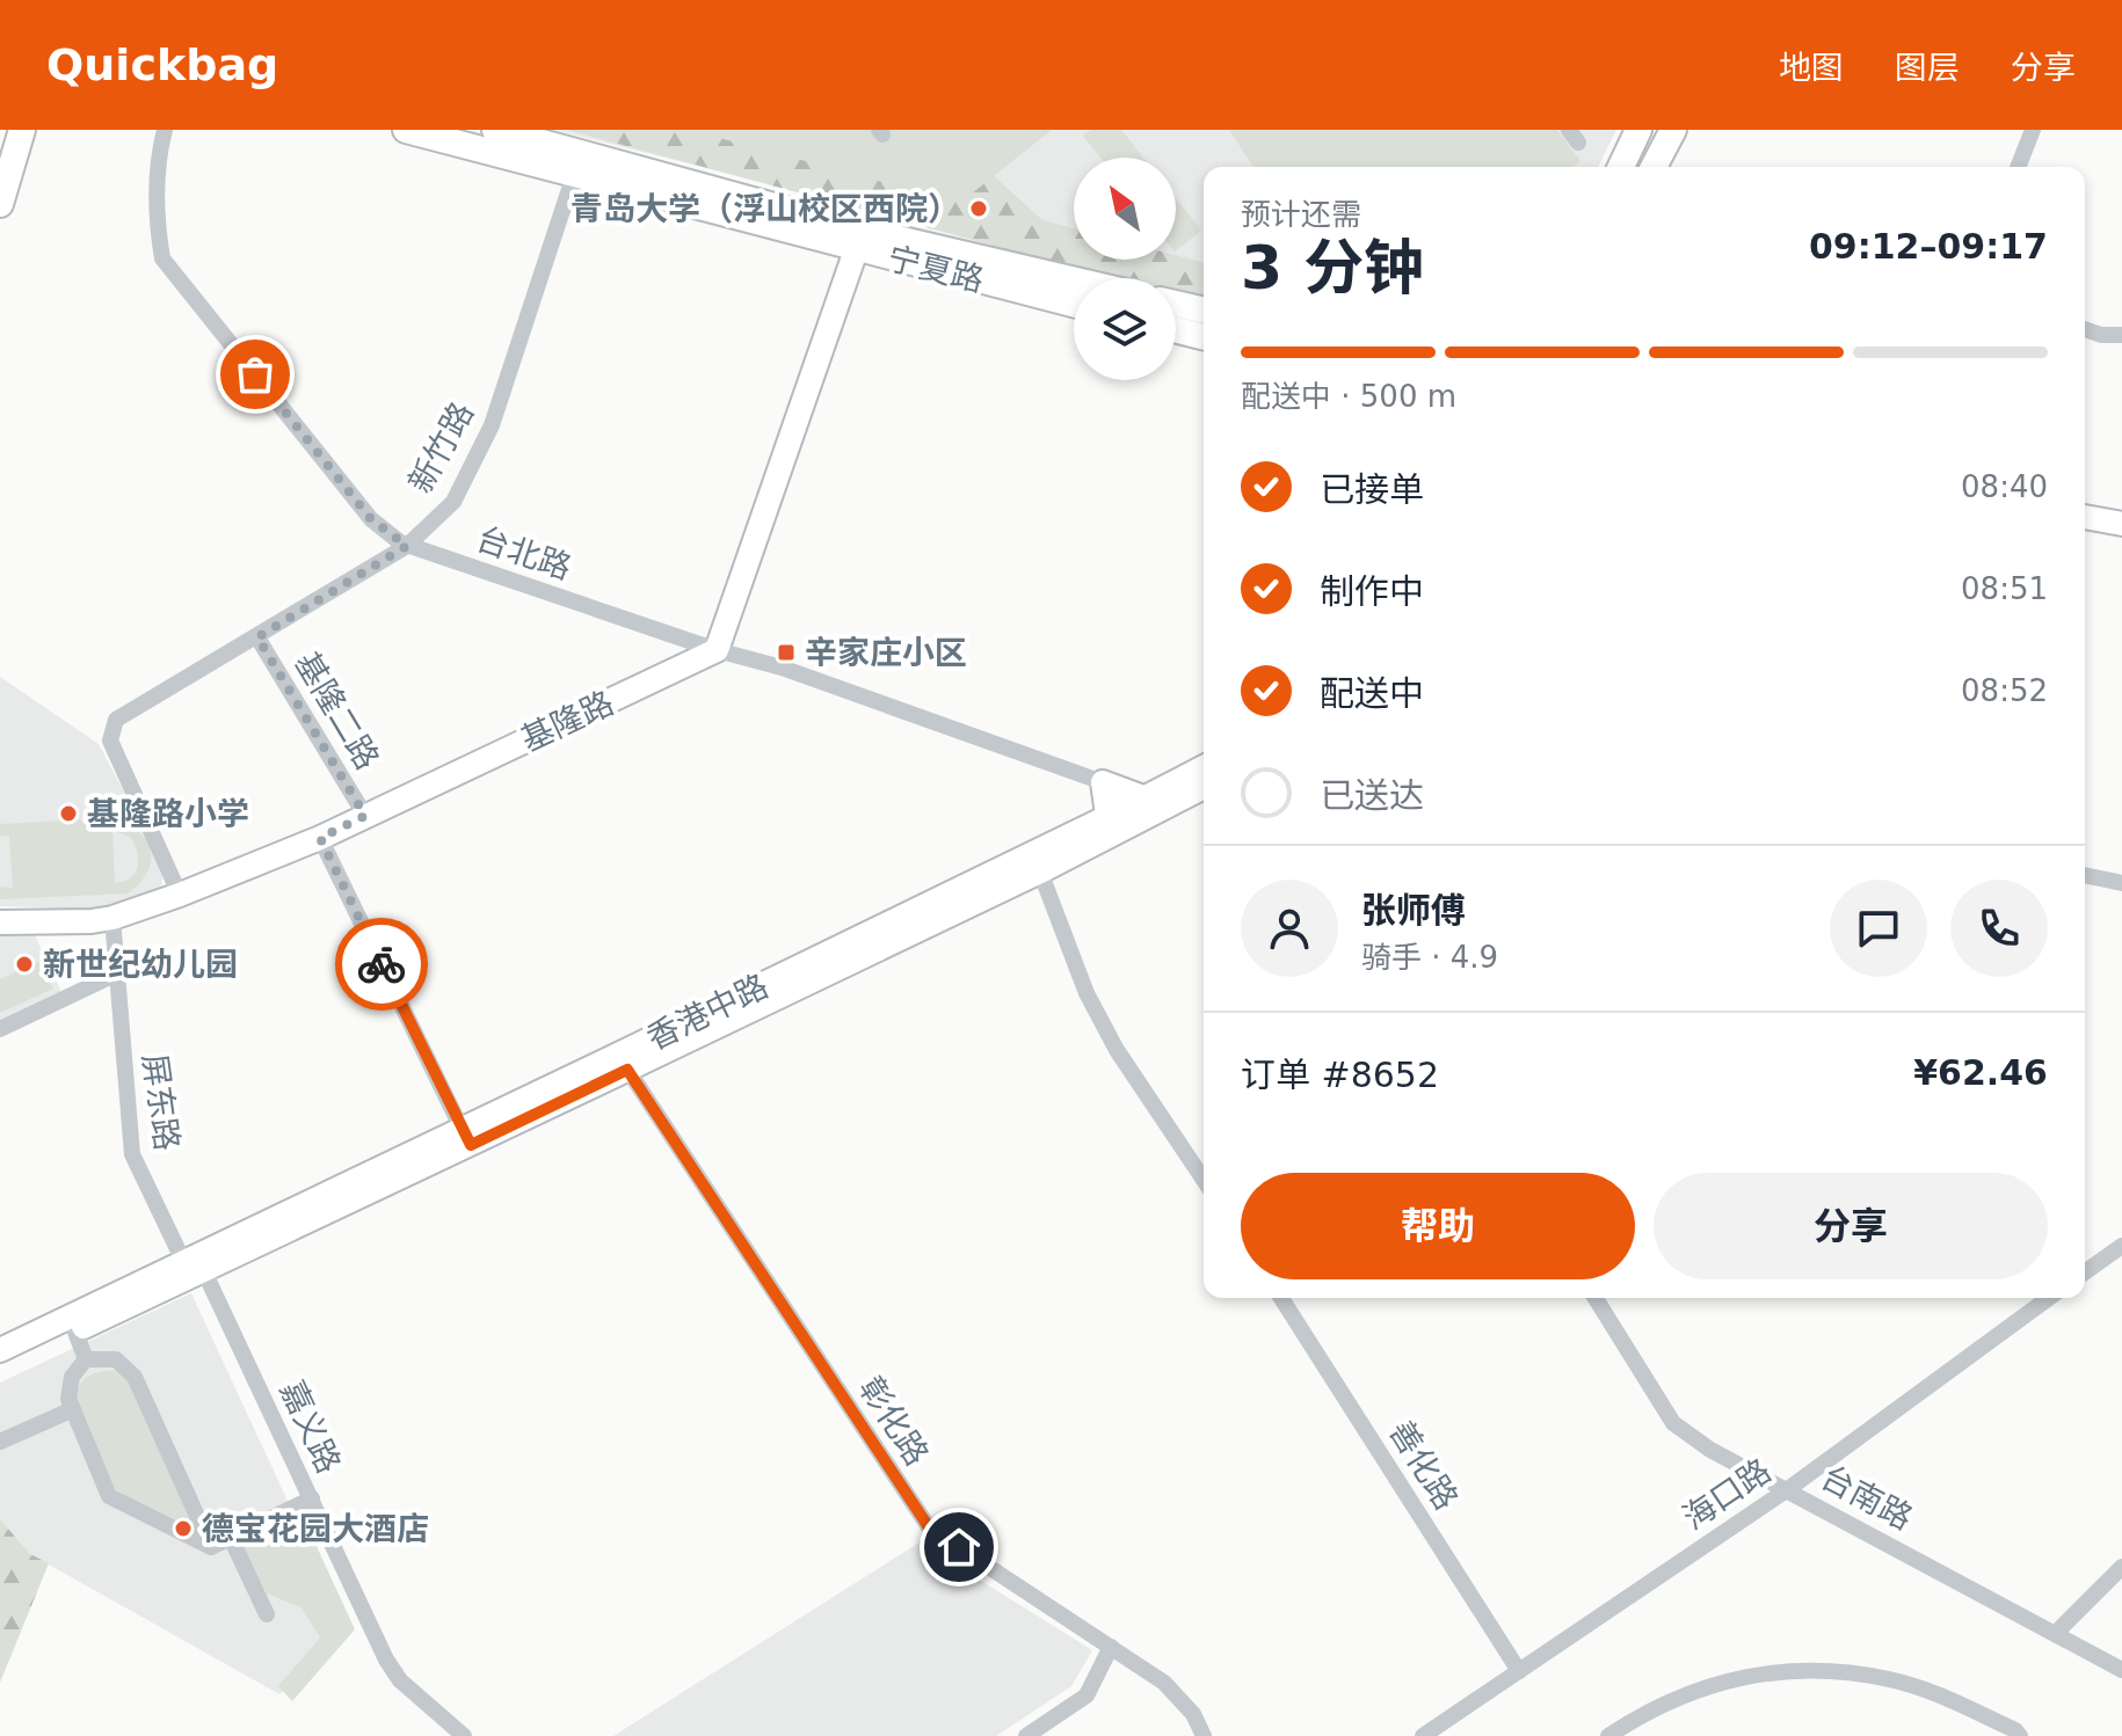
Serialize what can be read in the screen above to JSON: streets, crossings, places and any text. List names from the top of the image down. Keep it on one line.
{"streets":{"main road":["宁夏路","基隆路","香港中路"],"street":["新竹路","台北路","基隆二路","屏东路","彰化路","嘉义路","善化路","海口路","台南路"]},"crossings":[["宁夏路","新竹路"],["新竹路","台北路"],["新竹路","基隆二路"],["新竹路","基隆路"],["台北路","基隆路"],["基隆二路","基隆路"],["基隆路","屏东路"],["香港中路","屏东路"],["香港中路","彰化路"],["香港中路","嘉义路"],["屏东路","嘉义路"],["善化路","海口路"],["海口路","台南路"]],"places":{"other":["青岛大学（浮山校区西院）","基隆路小学","新世纪幼儿园","德宝花园大酒店"],"transit":["辛家庄小区"]},"north":"top left","page":{"header":"Quickbag","nav":["地图","图层","分享"],"heading":["3 分钟","预计还需","09:12–09:17"],"panel":["张师傅","骑手 · 4.9","订单 #8652","¥62.46"],"bar":"配送中 · 500 m","list":[["已接单","08:40"],["制作中","08:51"],["配送中","08:52"],"已送达"],"buttons":["帮助","分享"]}}
